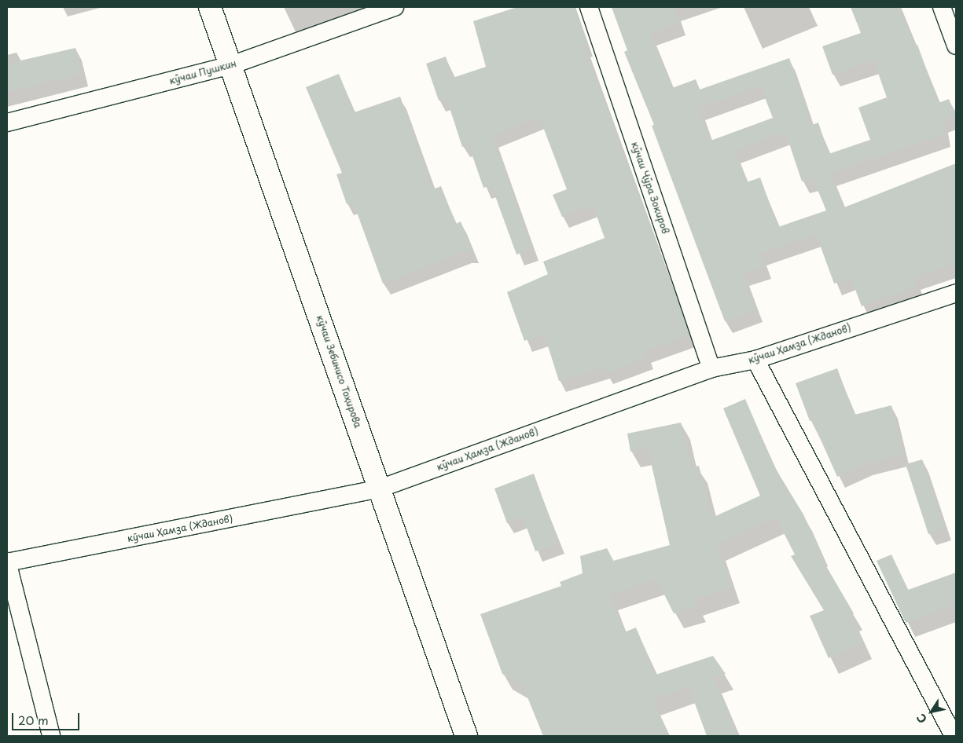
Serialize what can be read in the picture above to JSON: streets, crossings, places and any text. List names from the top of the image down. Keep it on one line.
{"streets":{"main road":["кӯчаи Зебинисо Тоҳирова"],"street":["кӯчаи Пушкин","кӯчаи Ҷӯра Зокиров","кӯчаи Ҳамза (Жданов)"]},"crossings":[["кӯчаи Пушкин","кӯчаи Зебинисо Тоҳирова"],["кӯчаи Ҷӯра Зокиров","кӯчаи Ҳамза (Жданов)"],["кӯчаи Ҳамза (Жданов)","кӯчаи Зебинисо Тоҳирова"]],"scale_bar":"20 m","north":"bottom left"}
